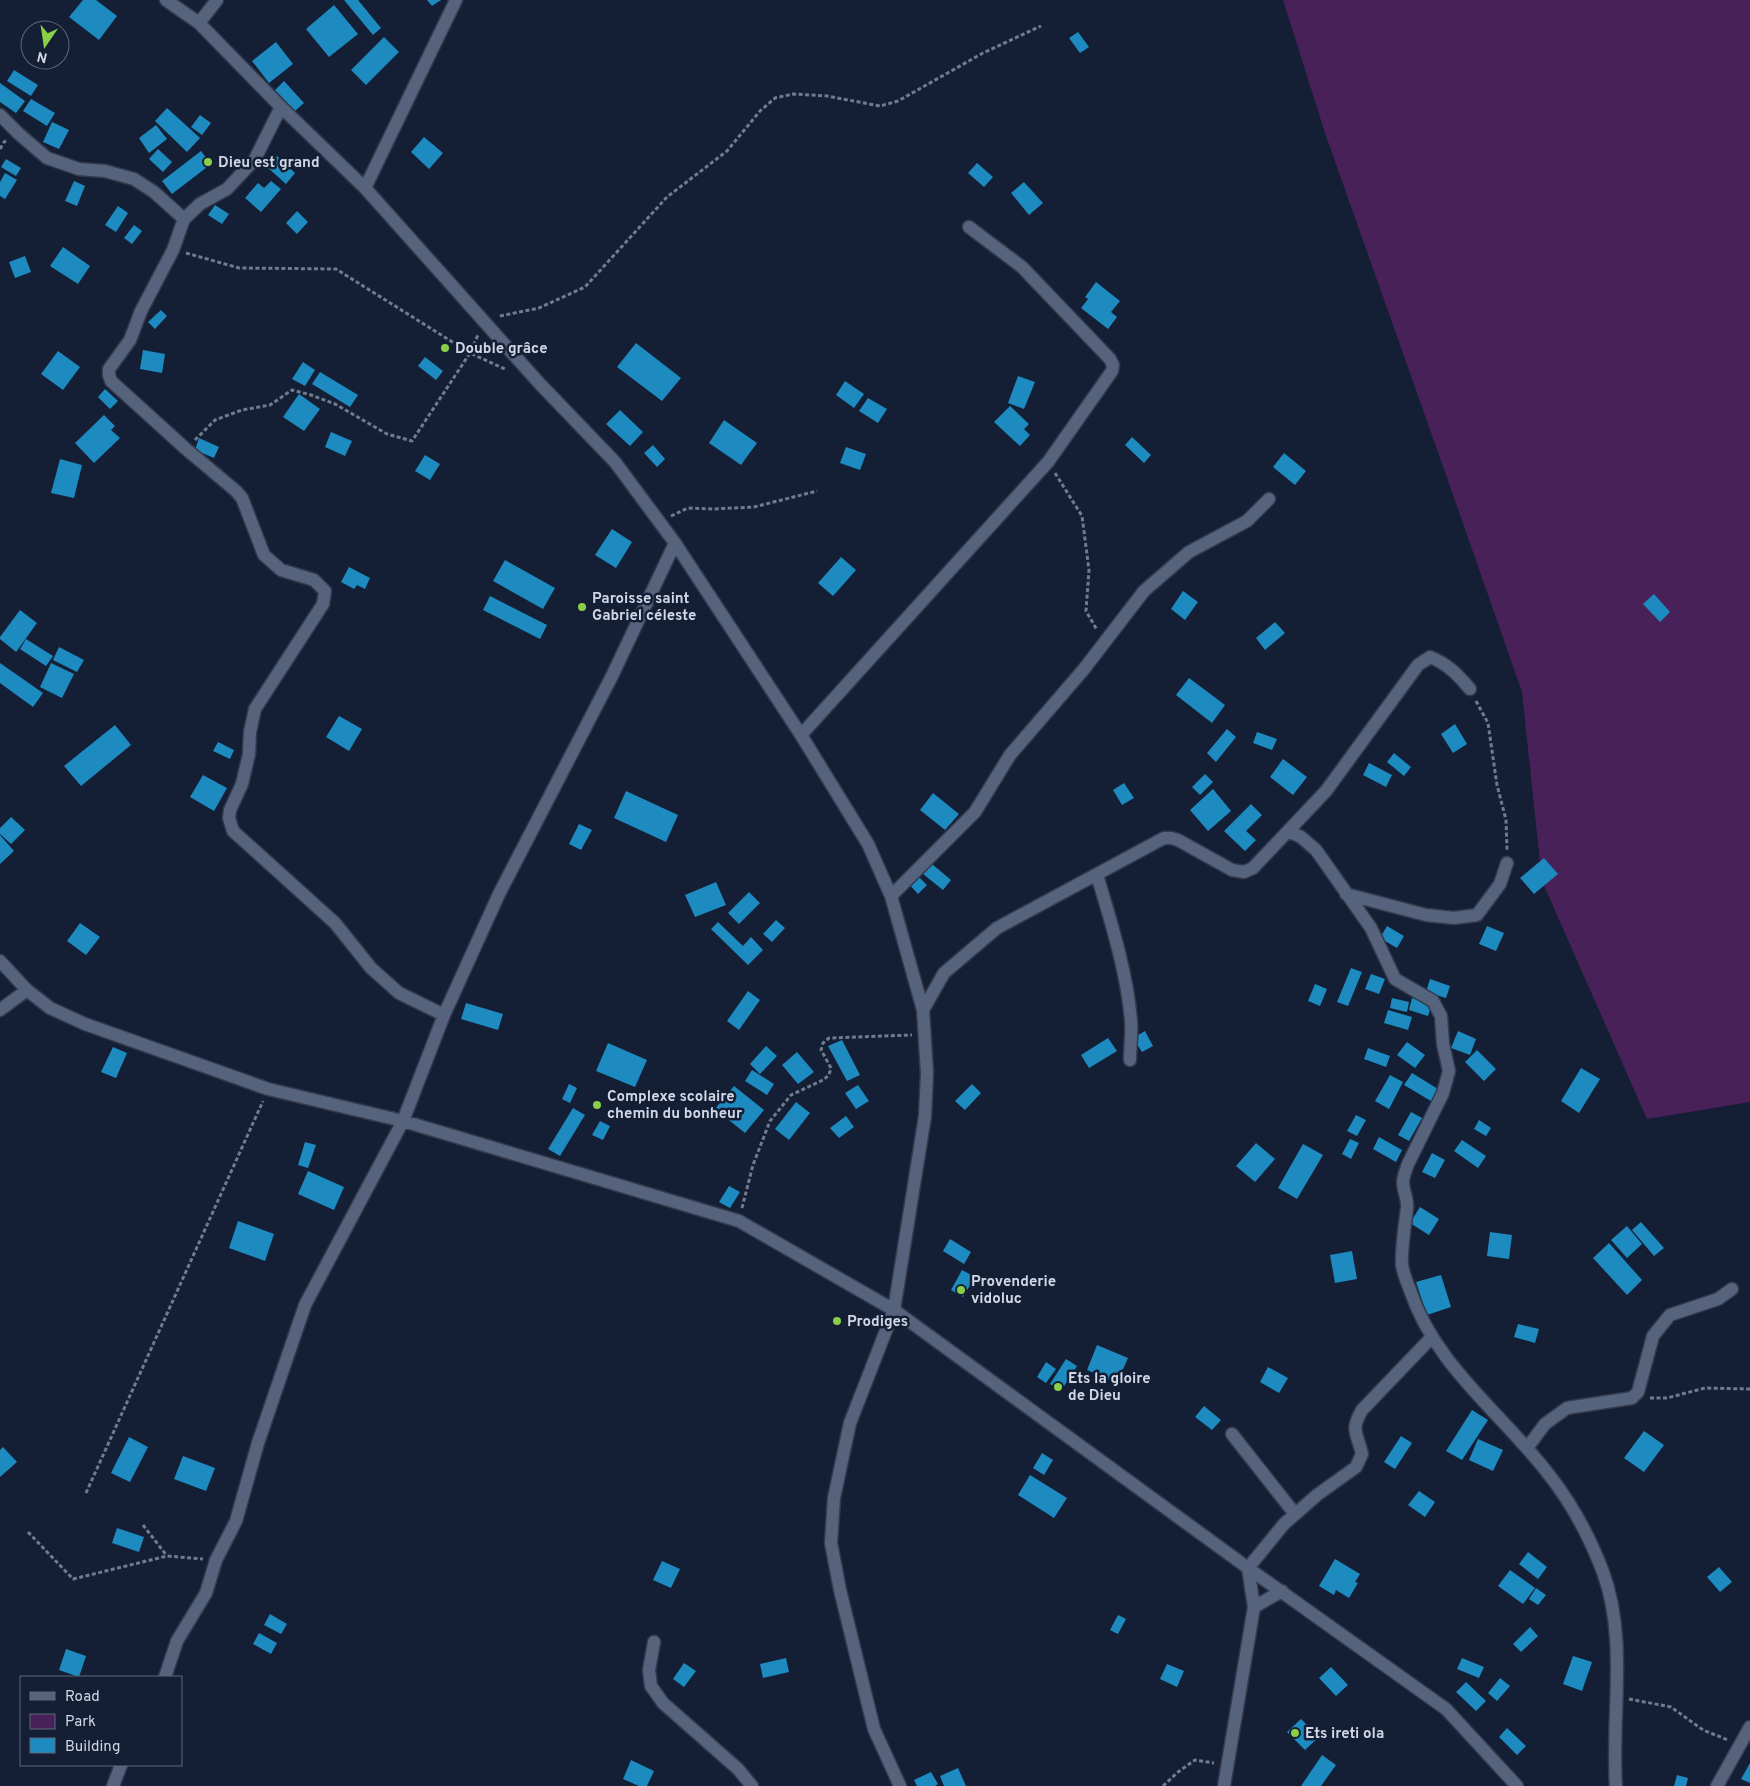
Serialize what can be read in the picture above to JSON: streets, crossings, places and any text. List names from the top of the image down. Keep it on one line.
{"places":["Dieu est grand","Double grâce","Paroisse saint Gabriel céleste","Complexe scolaire chemin du bonheur","Provenderie vidoluc","Prodiges","Ets la gloire de Dieu","Ets ireti ola"],"legend":["Road","Park","Building"],"north":"bottom"}
